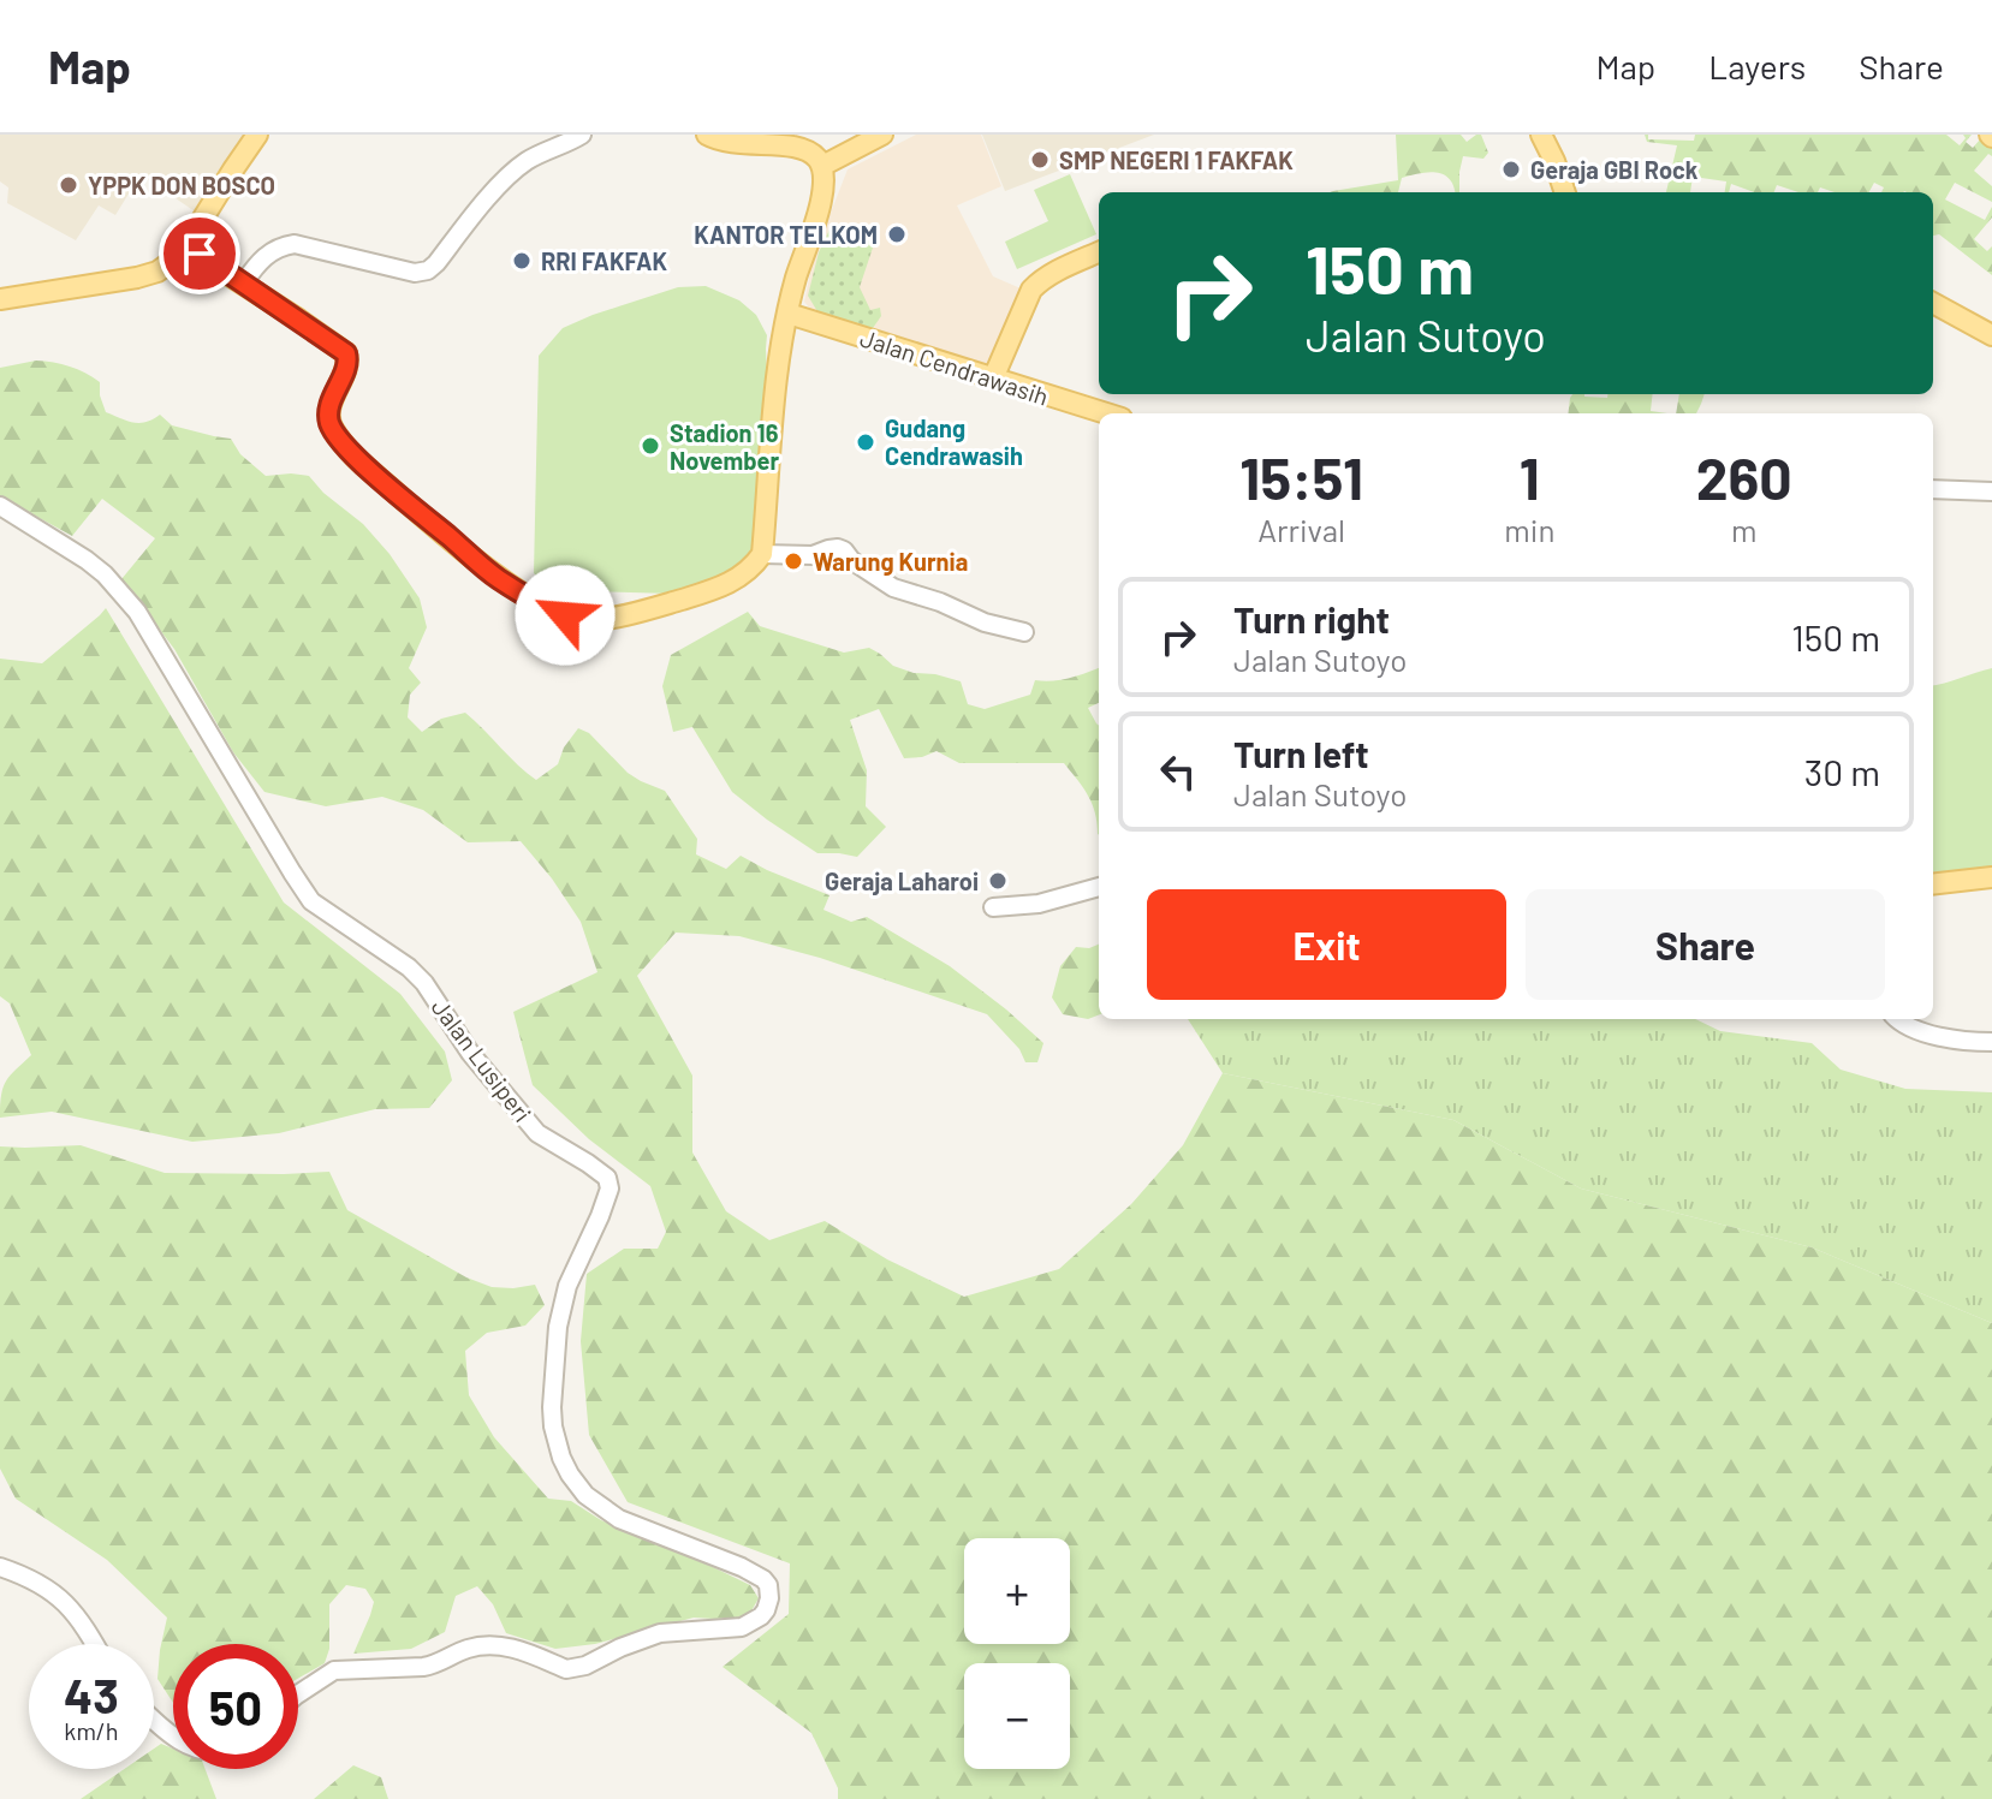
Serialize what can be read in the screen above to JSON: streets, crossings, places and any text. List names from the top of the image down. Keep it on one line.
{"streets":{"main road":["Jalan Cendrawasih"],"street":["Jalan Lusiperi"]},"places":["SMP NEGERI 1 FAKFAK","Geraja GBI Rock","YPPK DON BOSCO","KANTOR TELKOM","RRI FAKFAK","Gudang Cendrawasih","Stadion 16 November","Warung Kurnia","Geraja Laharoi"],"page":{"header":"Map","nav":["Map","Layers","Share"],"turn":["150 m","Jalan Sutoyo"],"eta":["15:51","Arrival","1","min","260","m"],"list":[{"name":"Turn right","note":"Jalan Sutoyo","value":"150 m"},{"name":"Turn left","note":"Jalan Sutoyo","value":"30 m"}],"buttons":["Exit","Share"],"map_buttons":["+","−"],"speed":"43 km/h","limit":"50"}}
